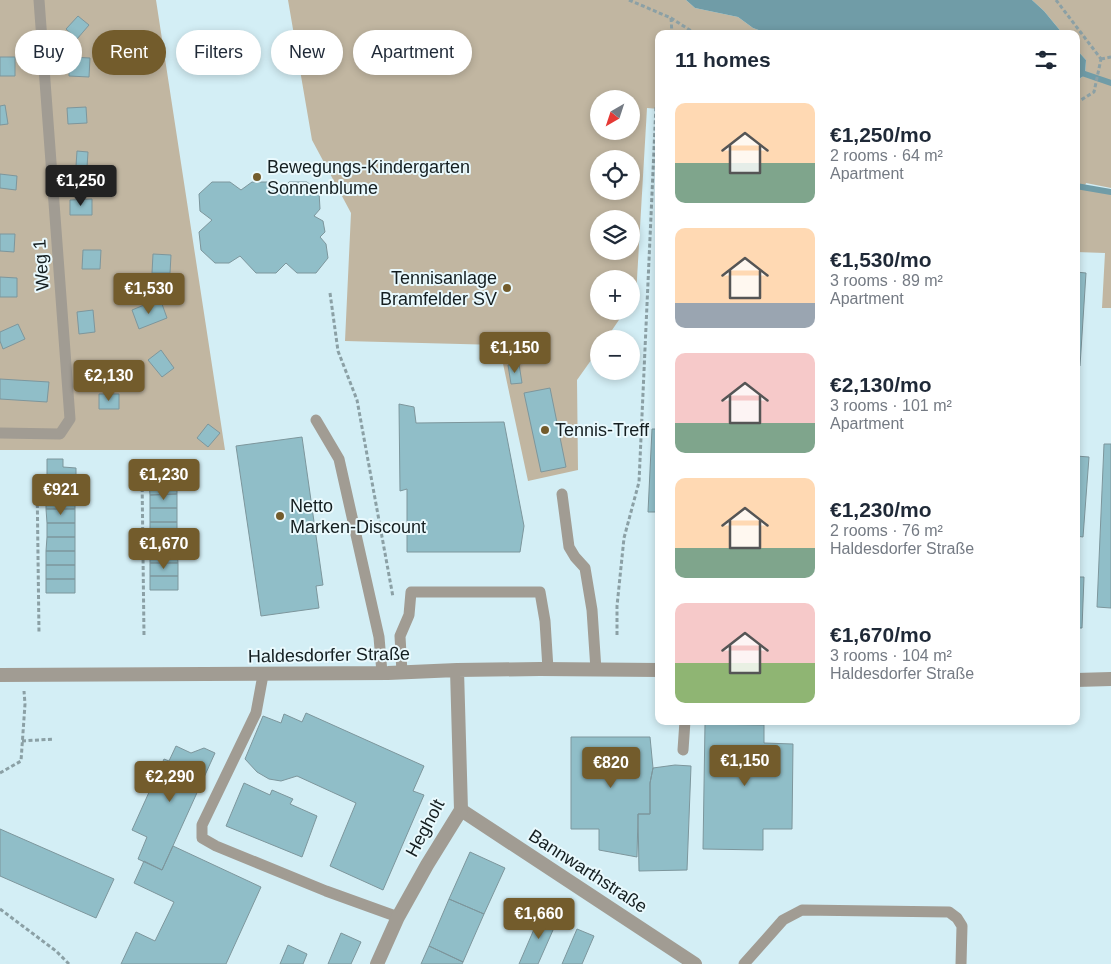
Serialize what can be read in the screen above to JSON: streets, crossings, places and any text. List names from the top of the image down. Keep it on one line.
{"streets":{"street":["Haldesdorfer Straße","Hegholt","Bannwarthstraße"],"lane":["Weg 1"]},"crossings":[["Haldesdorfer Straße","Hegholt"],["Hegholt","Bannwarthstraße"]],"places":["Bewegungs-Kindergarten Sonnenblume","Tennisanlage Bramfelder SV","Tennis-Treff","Netto Marken-Discount"],"north":"bottom left","page":{"chip":["Buy","Rent","Filters","New","Apartment"],"heading":"11 homes","map_buttons":["+","−"],"list":[{"name":"€1,250/mo","note":"2 rooms · 64 m² · Apartment"},{"name":"€1,530/mo","note":"3 rooms · 89 m² · Apartment"},{"name":"€2,130/mo","note":"3 rooms · 101 m² · Apartment"},{"name":"€1,230/mo","note":"2 rooms · 76 m² · Haldesdorfer Straße"},{"name":"€1,670/mo","note":"3 rooms · 104 m² · Haldesdorfer Straße"}],"price":["€1,250","€1,530","€1,150","€2,130","€1,230","€921","€1,670","€1,150","€820","€2,290","€1,660"]}}
